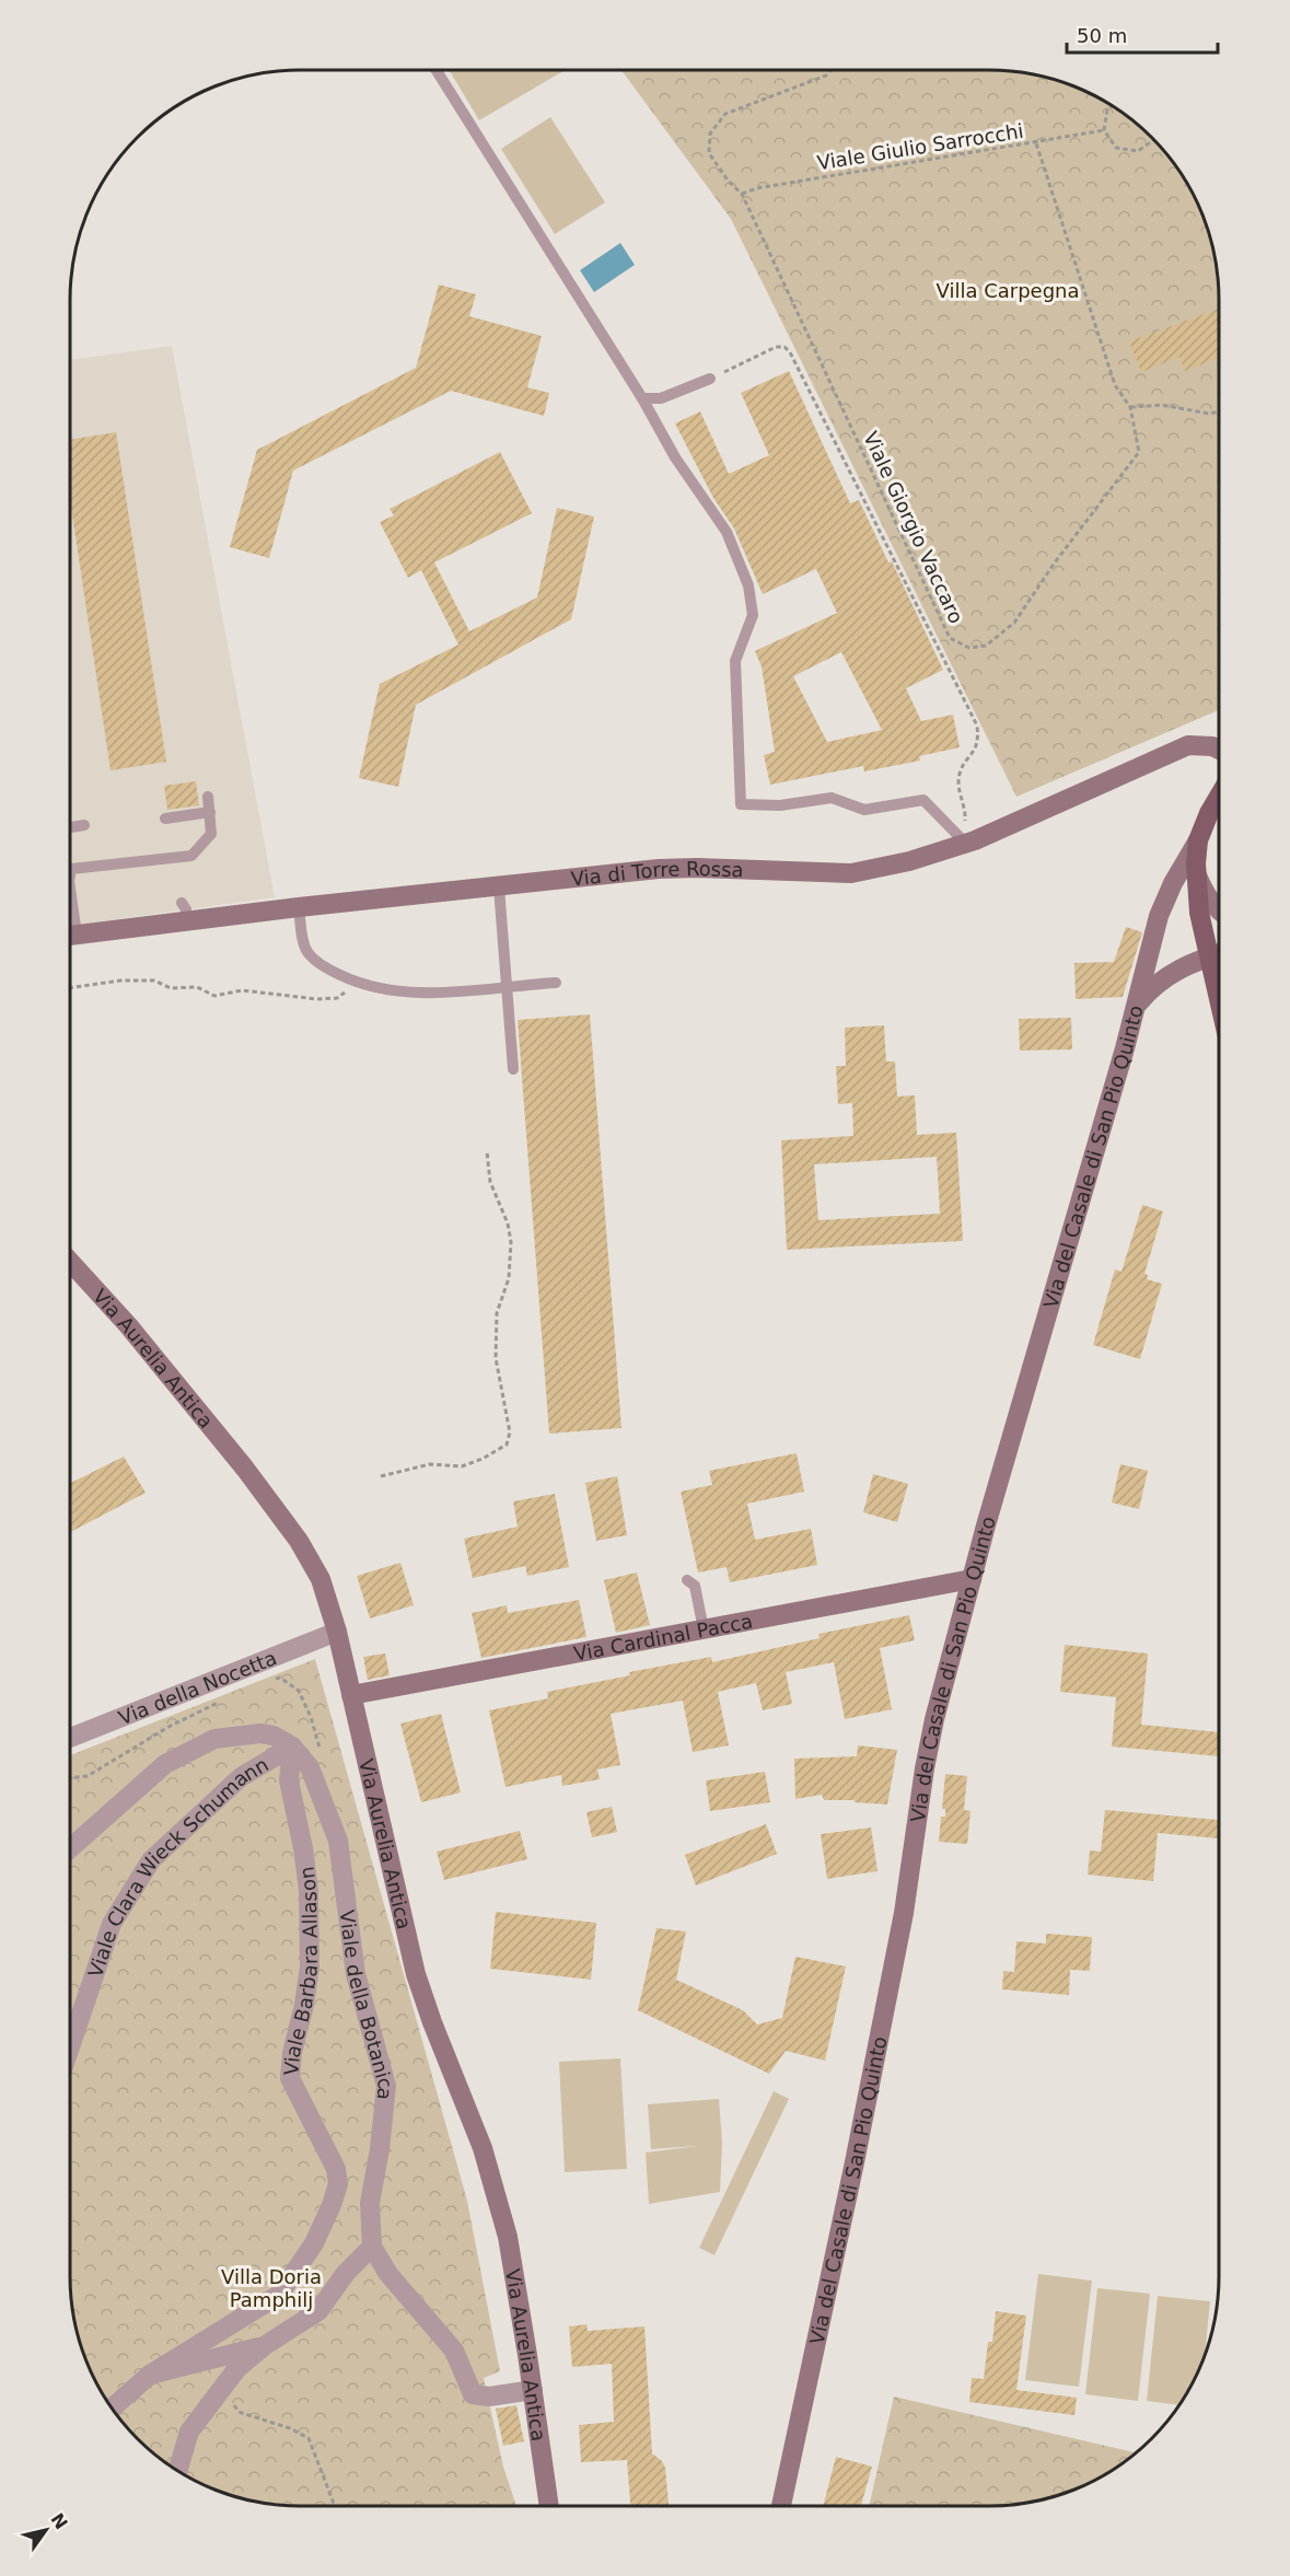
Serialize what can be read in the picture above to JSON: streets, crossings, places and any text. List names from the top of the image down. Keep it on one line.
{"streets":{"main road":["Via di Torre Rossa","Via del Casale di San Pio Quinto","Via Aurelia Antica","Via Cardinal Pacca"],"street":["Via della Nocetta","Viale Clara Wieck Schumann","Viale Barbara Allason","Viale della Botanica"],"path":["Viale Giulio Sarrocchi","Viale Giorgio Vaccaro"]},"crossings":[["Viale Giulio Sarrocchi","Viale Giorgio Vaccaro"],["Via del Casale di San Pio Quinto","Via Cardinal Pacca"],["Via Aurelia Antica","Via Cardinal Pacca"],["Via Aurelia Antica","Via della Nocetta"],["Viale Clara Wieck Schumann","Viale Barbara Allason"],["Viale Clara Wieck Schumann","Viale della Botanica"],["Viale Barbara Allason","Viale della Botanica"]],"parks":["Villa Carpegna","Villa Doria Pamphilj"],"scale_bar":"50 m","north":"top right"}
